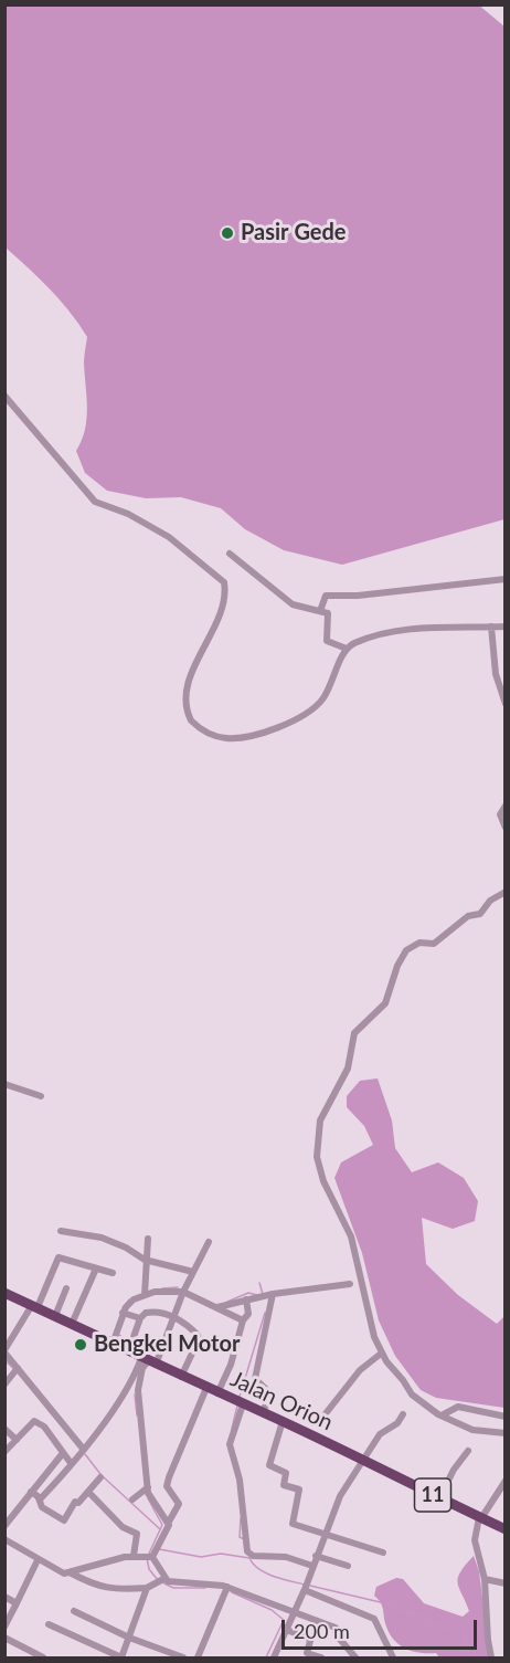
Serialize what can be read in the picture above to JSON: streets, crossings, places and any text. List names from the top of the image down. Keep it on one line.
{"streets":{"highway":["Jalan Orion","11"]},"crossings":[["Jalan Orion","11"]],"places":["Pasir Gede","Bengkel Motor"],"scale_bar":"200 m"}
